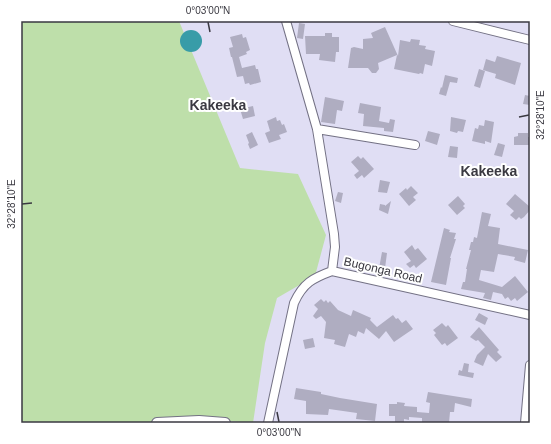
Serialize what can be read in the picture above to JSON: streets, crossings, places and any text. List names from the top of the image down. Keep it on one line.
{"streets":{"street":["Bugonga Road"]},"districts":["Kakeeka","Kakeeka"],"coordinates":["0°03'00\"N","32°28'10\"E"]}
